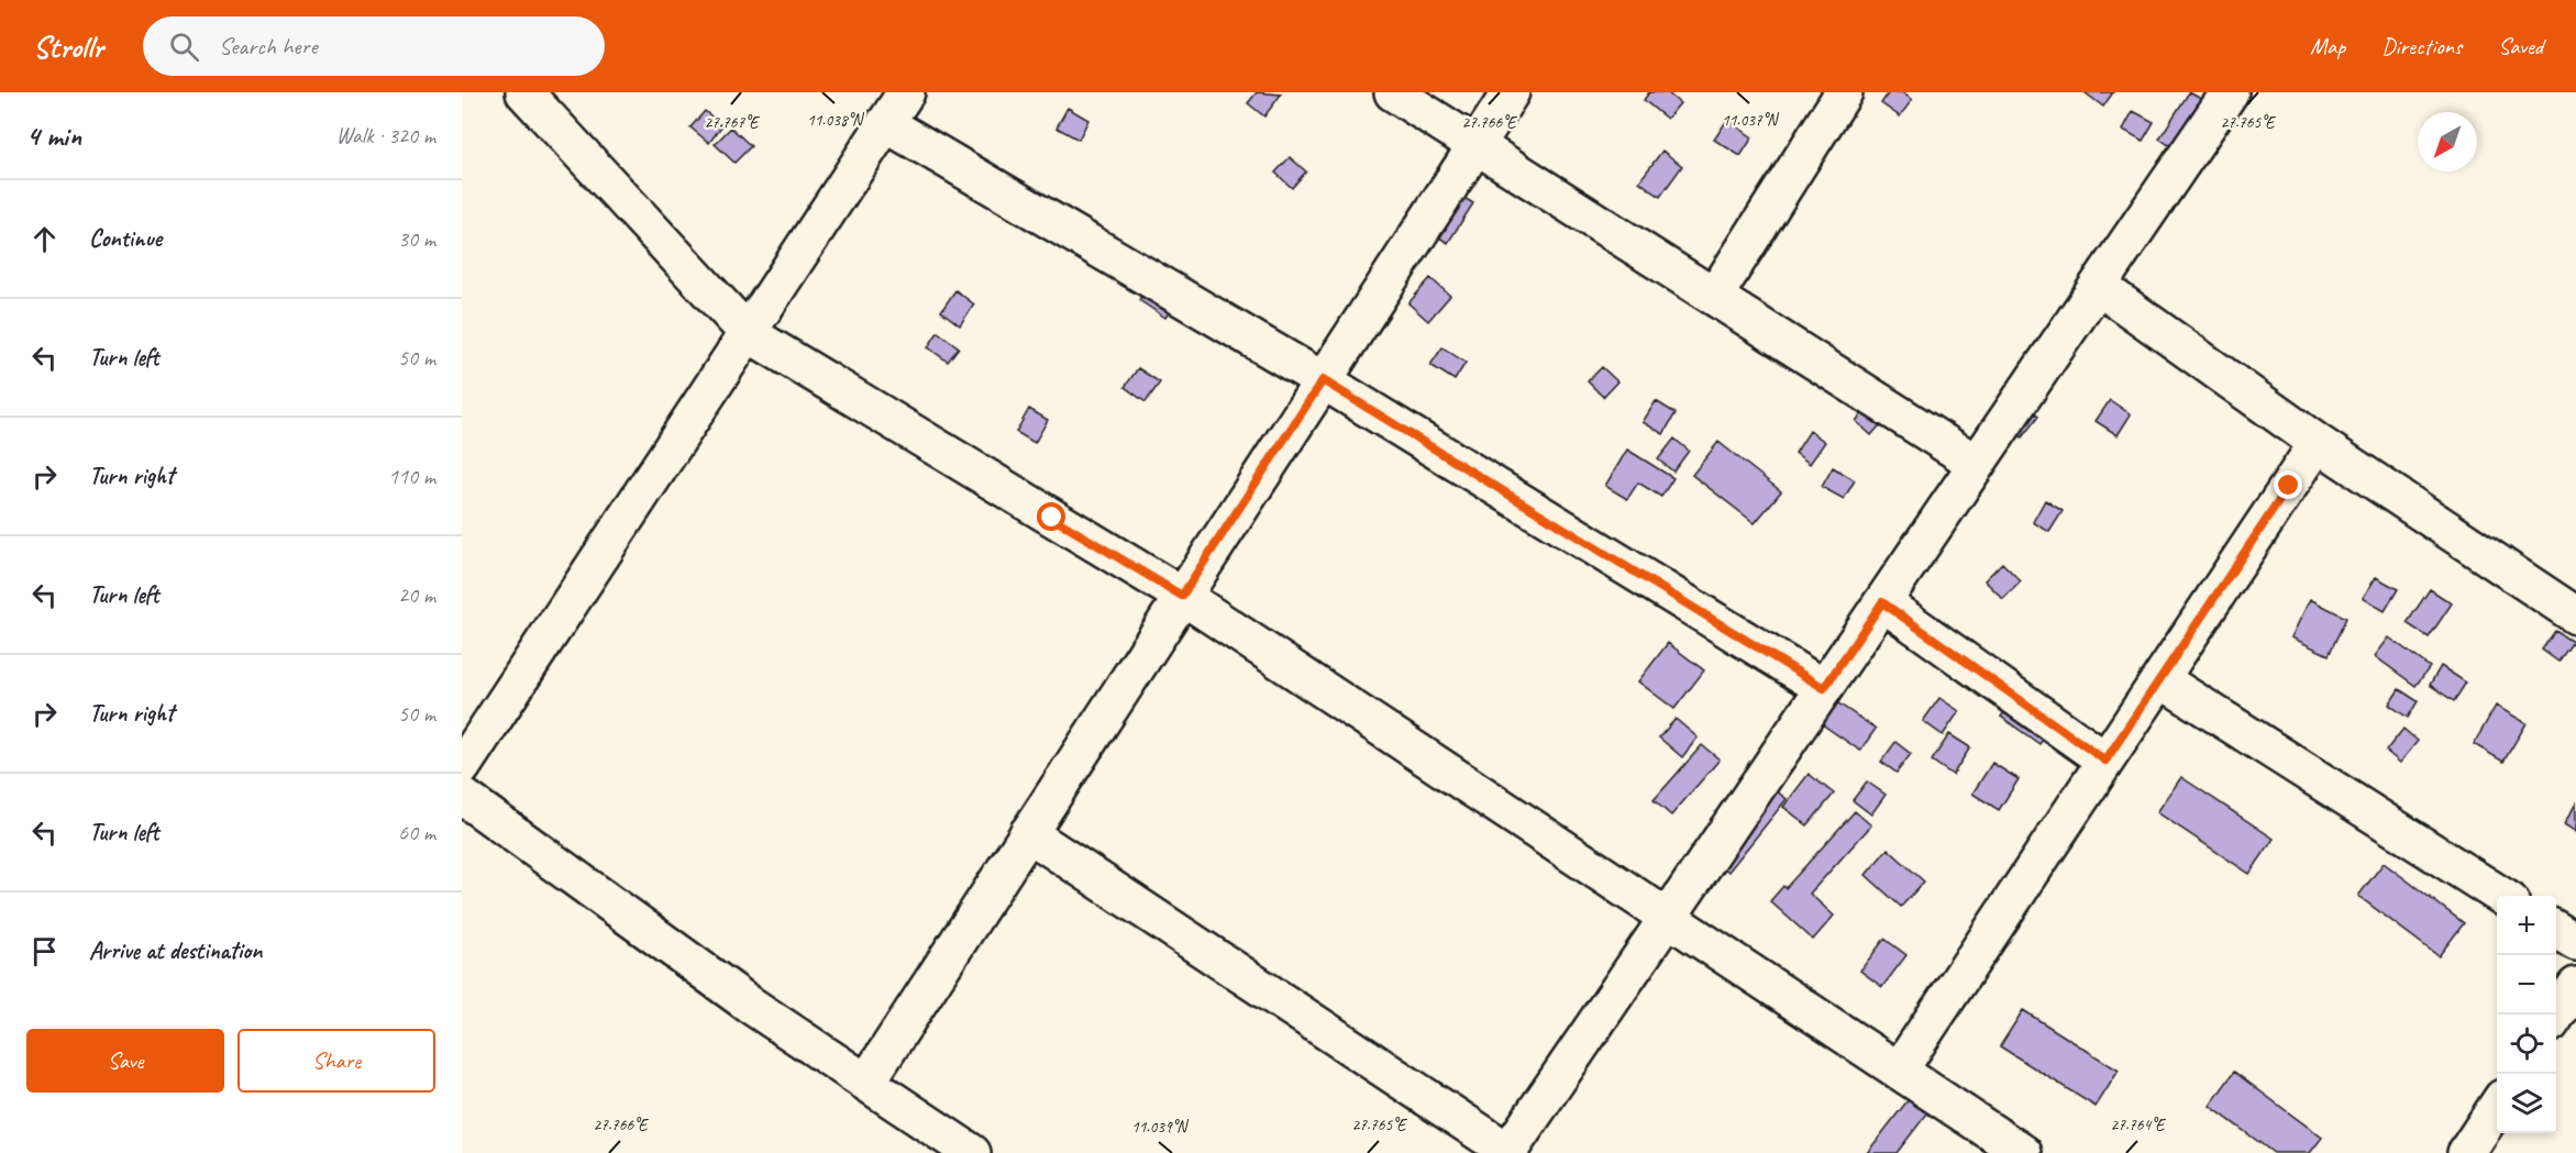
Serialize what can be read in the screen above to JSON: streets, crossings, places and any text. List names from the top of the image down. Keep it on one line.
{"north":"bottom left","page":{"header":"Strollr","search":"Search here","nav":["Map","Directions","Saved"],"heading":["4 min","Walk · 320 m"],"list":[["Continue","30 m"],["Turn left","50 m"],["Turn right","110 m"],["Turn left","20 m"],["Turn right","50 m"],["Turn left","60 m"],"Arrive at destination"],"map_buttons":["+","−"],"buttons":["Save","Share"]},"coordinates":["11.038°N","11.037°N","27.767°E","27.766°E","27.765°E","27.764°E","11.039°N"]}
